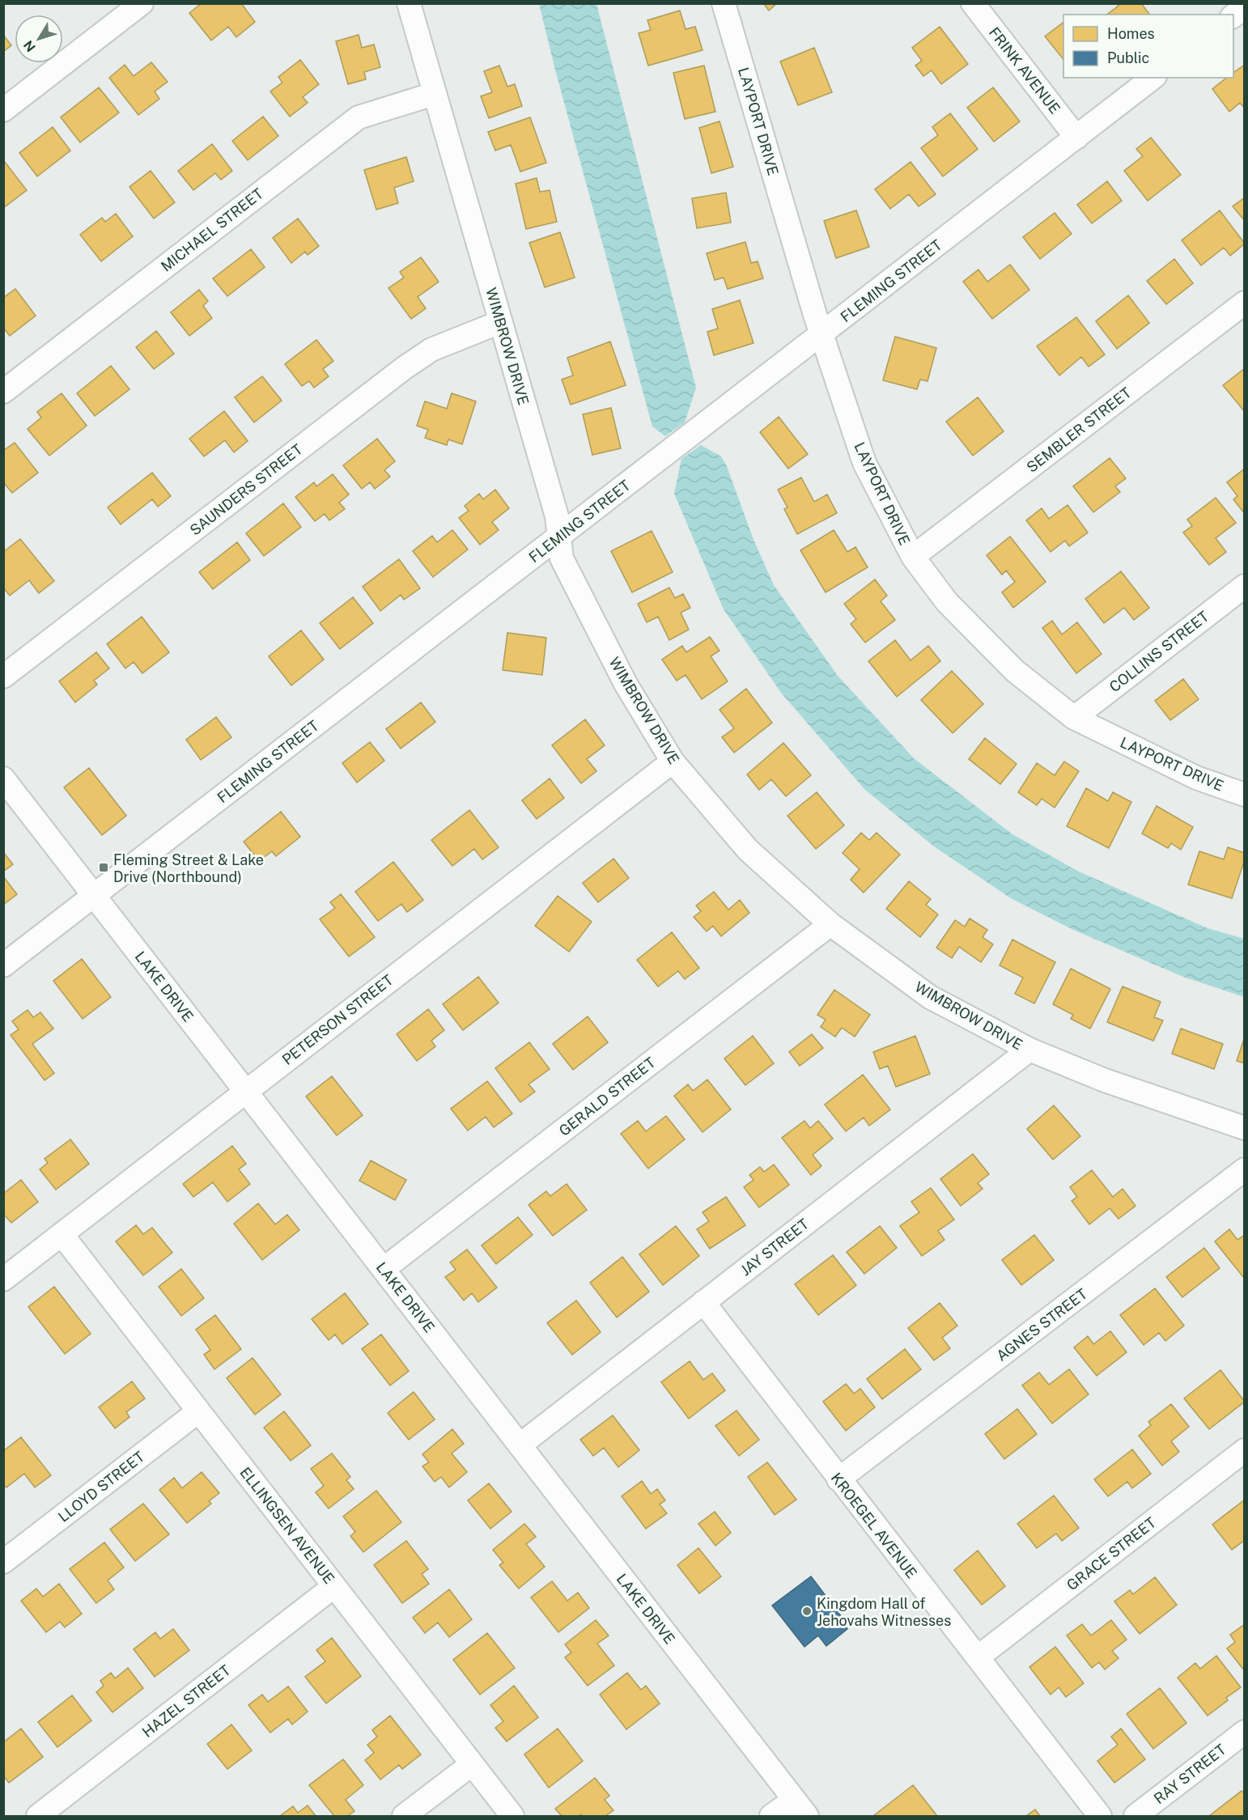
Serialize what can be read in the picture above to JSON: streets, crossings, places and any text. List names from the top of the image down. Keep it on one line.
{"streets":{"street":["FRINK AVENUE","LAYPORT DRIVE","MICHAEL STREET","FLEMING STREET","WIMBROW DRIVE","SEMBLER STREET","SAUNDERS STREET","COLLINS STREET","LAKE DRIVE","PETERSON STREET","GERALD STREET","JAY STREET","AGNES STREET","LLOYD STREET","ELLINGSEN AVENUE","KROEGEL AVENUE","GRACE STREET","HAZEL STREET","RAY STREET"]},"crossings":[["FRINK AVENUE","FLEMING STREET"],["LAYPORT DRIVE","FLEMING STREET"],["LAYPORT DRIVE","SEMBLER STREET"],["LAYPORT DRIVE","COLLINS STREET"],["MICHAEL STREET","WIMBROW DRIVE"],["FLEMING STREET","WIMBROW DRIVE"],["FLEMING STREET","LAKE DRIVE"],["WIMBROW DRIVE","SAUNDERS STREET"],["WIMBROW DRIVE","PETERSON STREET"],["WIMBROW DRIVE","GERALD STREET"],["WIMBROW DRIVE","JAY STREET"],["LAKE DRIVE","PETERSON STREET"],["LAKE DRIVE","GERALD STREET"],["LAKE DRIVE","JAY STREET"],["PETERSON STREET","ELLINGSEN AVENUE"],["JAY STREET","KROEGEL AVENUE"],["AGNES STREET","KROEGEL AVENUE"],["LLOYD STREET","ELLINGSEN AVENUE"],["ELLINGSEN AVENUE","HAZEL STREET"],["KROEGEL AVENUE","GRACE STREET"]],"places":{"transit":["Fleming Street & Lake Drive (Northbound)"],"other":["Kingdom Hall of Jehovahs Witnesses"]},"legend":["Homes","Public"],"north":"bottom left"}
